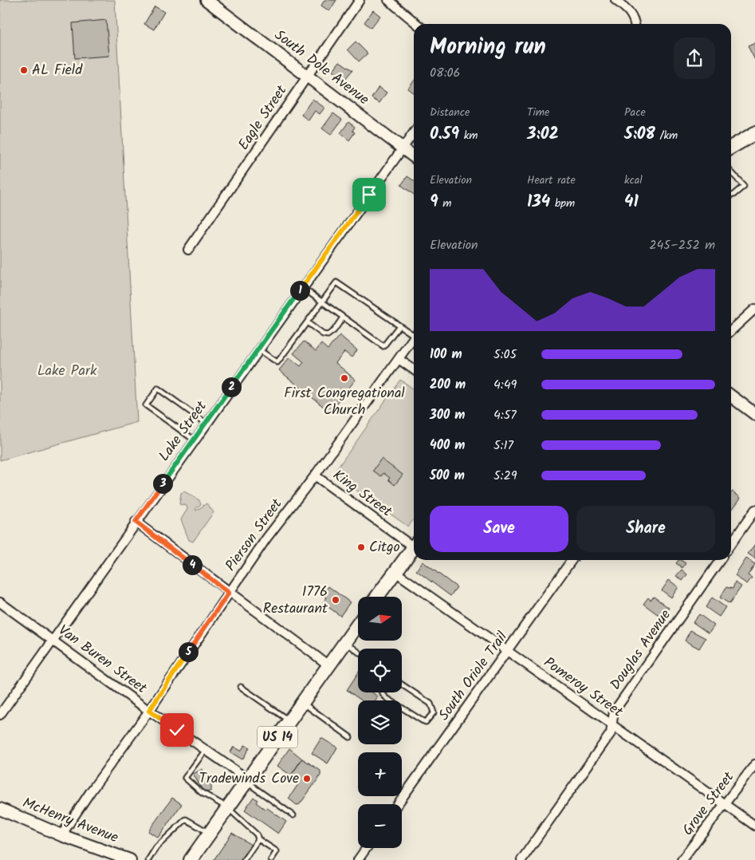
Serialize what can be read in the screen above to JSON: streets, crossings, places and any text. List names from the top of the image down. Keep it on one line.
{"streets":{"main road":["US 14"],"street":["South Dole Avenue","Eagle Street","Lake Street","King Street","Pierson Street","Douglas Avenue","Van Buren Street","South Oriole Trail","Pomeroy Street","Grove Street","McHenry Avenue"]},"crossings":[["South Dole Avenue","Eagle Street"],["South Dole Avenue","Lake Street"],["Lake Street","Van Buren Street"],["King Street","Pierson Street"],["Pierson Street","Van Buren Street"],["Pierson Street","McHenry Avenue"],["Douglas Avenue","Pomeroy Street"],["Van Buren Street","US 14"],["South Oriole Trail","Pomeroy Street"],["Pomeroy Street","Grove Street"]],"parks":["Lake Park"],"places":["AL Field","First Congregational Church","Citgo","1776 Restaurant","Tradewinds Cove"],"north":"right","page":{"heading":["Morning run","08:06"],"stats":[["Distance","0.59 km"],["Time","3:02"],["Pace","5:08 /km"],["Elevation","9 m"],["Heart rate","134 bpm"],["kcal","41"]],"chart":["Elevation","245–252 m"],"pins":["1","2","3","4","5"],"list":[{"name":"100 m","note":"5:05"},{"name":"200 m","note":"4:49"},{"name":"300 m","note":"4:57"},{"name":"400 m","note":"5:17"},{"name":"500 m","note":"5:29"}],"buttons":["Save","Share"],"map_buttons":["+","−"]}}
